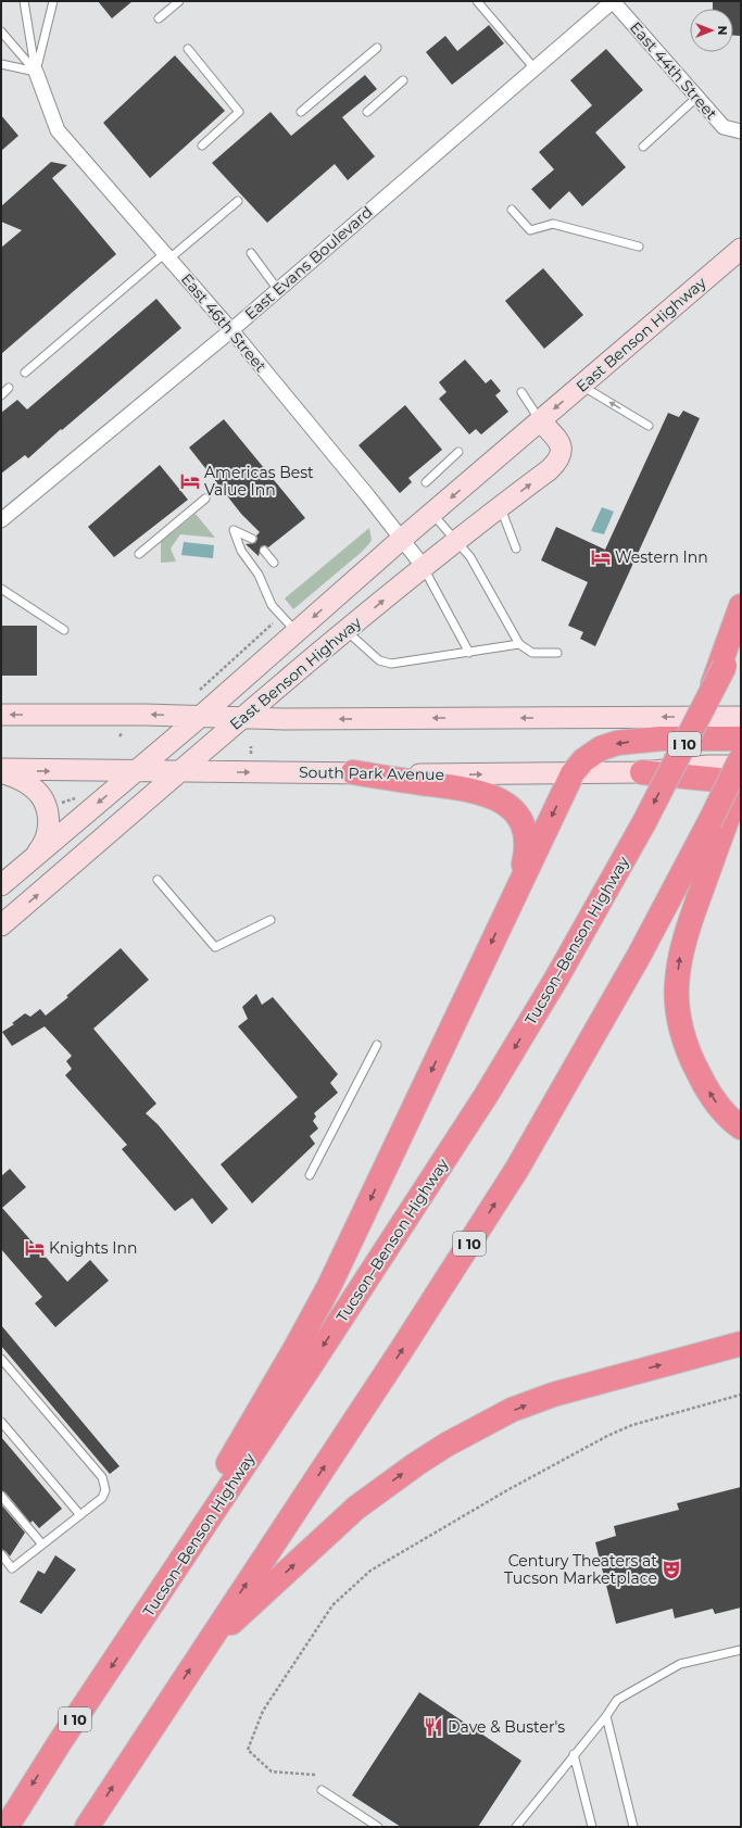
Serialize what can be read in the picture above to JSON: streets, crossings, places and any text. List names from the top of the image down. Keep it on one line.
{"streets":{"highway":["I 10","Tucson–Benson Highway"],"main road":["East Benson Highway","South Park Avenue"],"street":["East 44th Street","East Evans Boulevard","East 46th Street"]},"crossings":[["East 44th Street","East Evans Boulevard"],["East Evans Boulevard","East 46th Street"],["East 46th Street","East Benson Highway"],["East Benson Highway","South Park Avenue"]],"places":{"hotel":["Americas Best Value Inn","Western Inn","Knights Inn"],"theatre":["Century Theaters at Tucson Marketplace"],"restaurant":["Dave & Buster's"]},"north":"right"}
